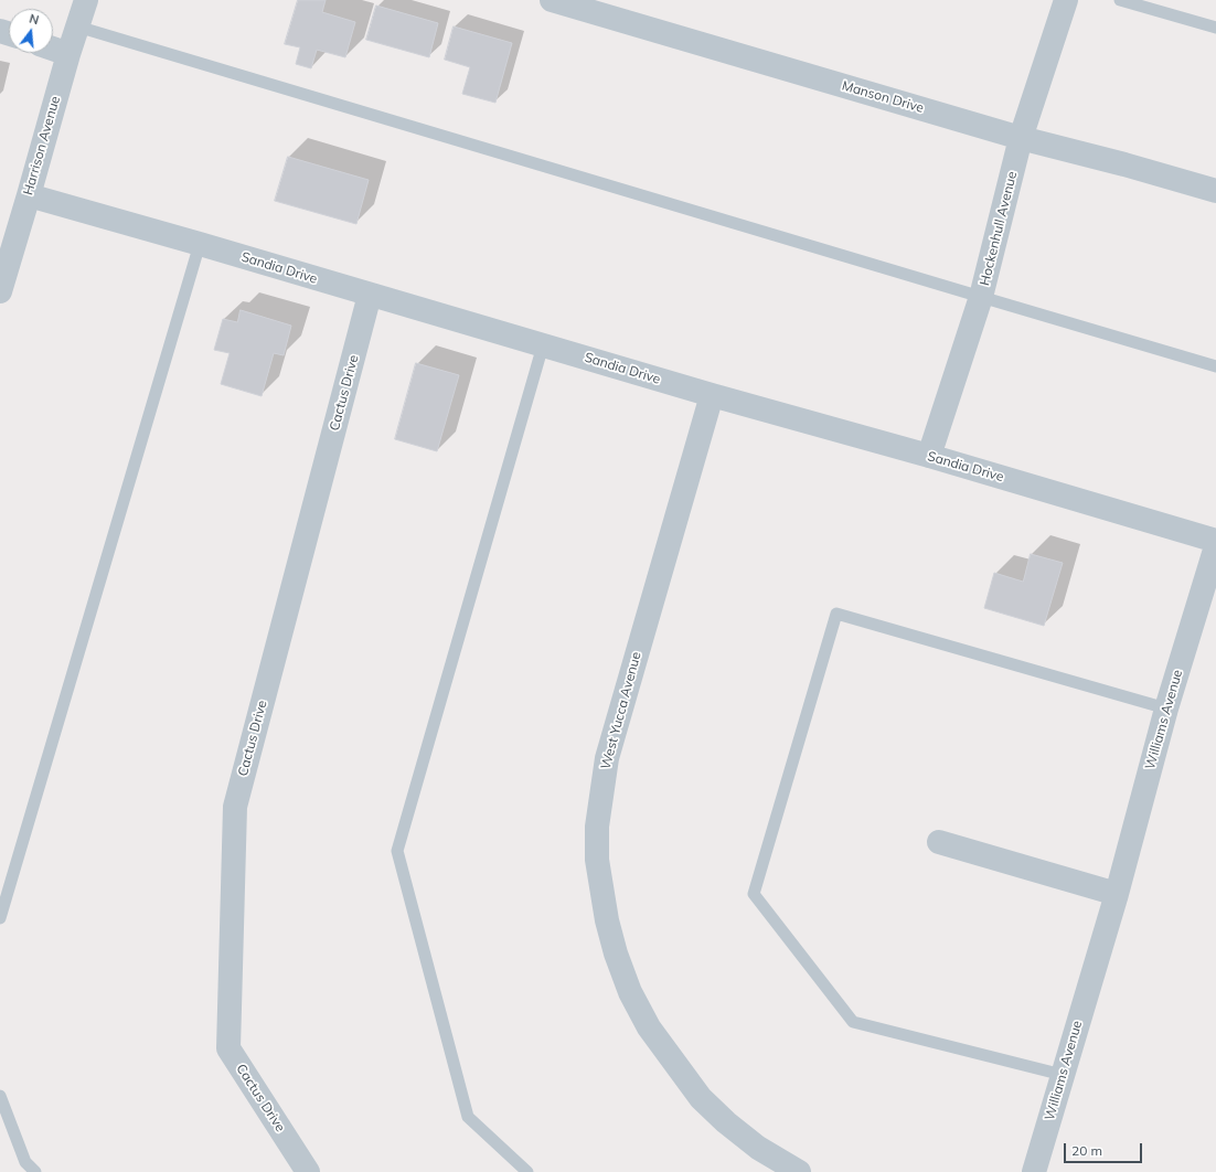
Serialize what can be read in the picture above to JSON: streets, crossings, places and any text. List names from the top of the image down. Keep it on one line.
{"streets":{"street":["Manson Drive","Harrison Avenue","Hockenhull Avenue","Sandia Drive","Cactus Drive","West Yucca Avenue","Williams Avenue"]},"crossings":[["Manson Drive","Hockenhull Avenue"],["Harrison Avenue","Sandia Drive"],["Hockenhull Avenue","Sandia Drive"],["Sandia Drive","Cactus Drive"],["Sandia Drive","West Yucca Avenue"]],"scale_bar":"20 m","north":"top"}
